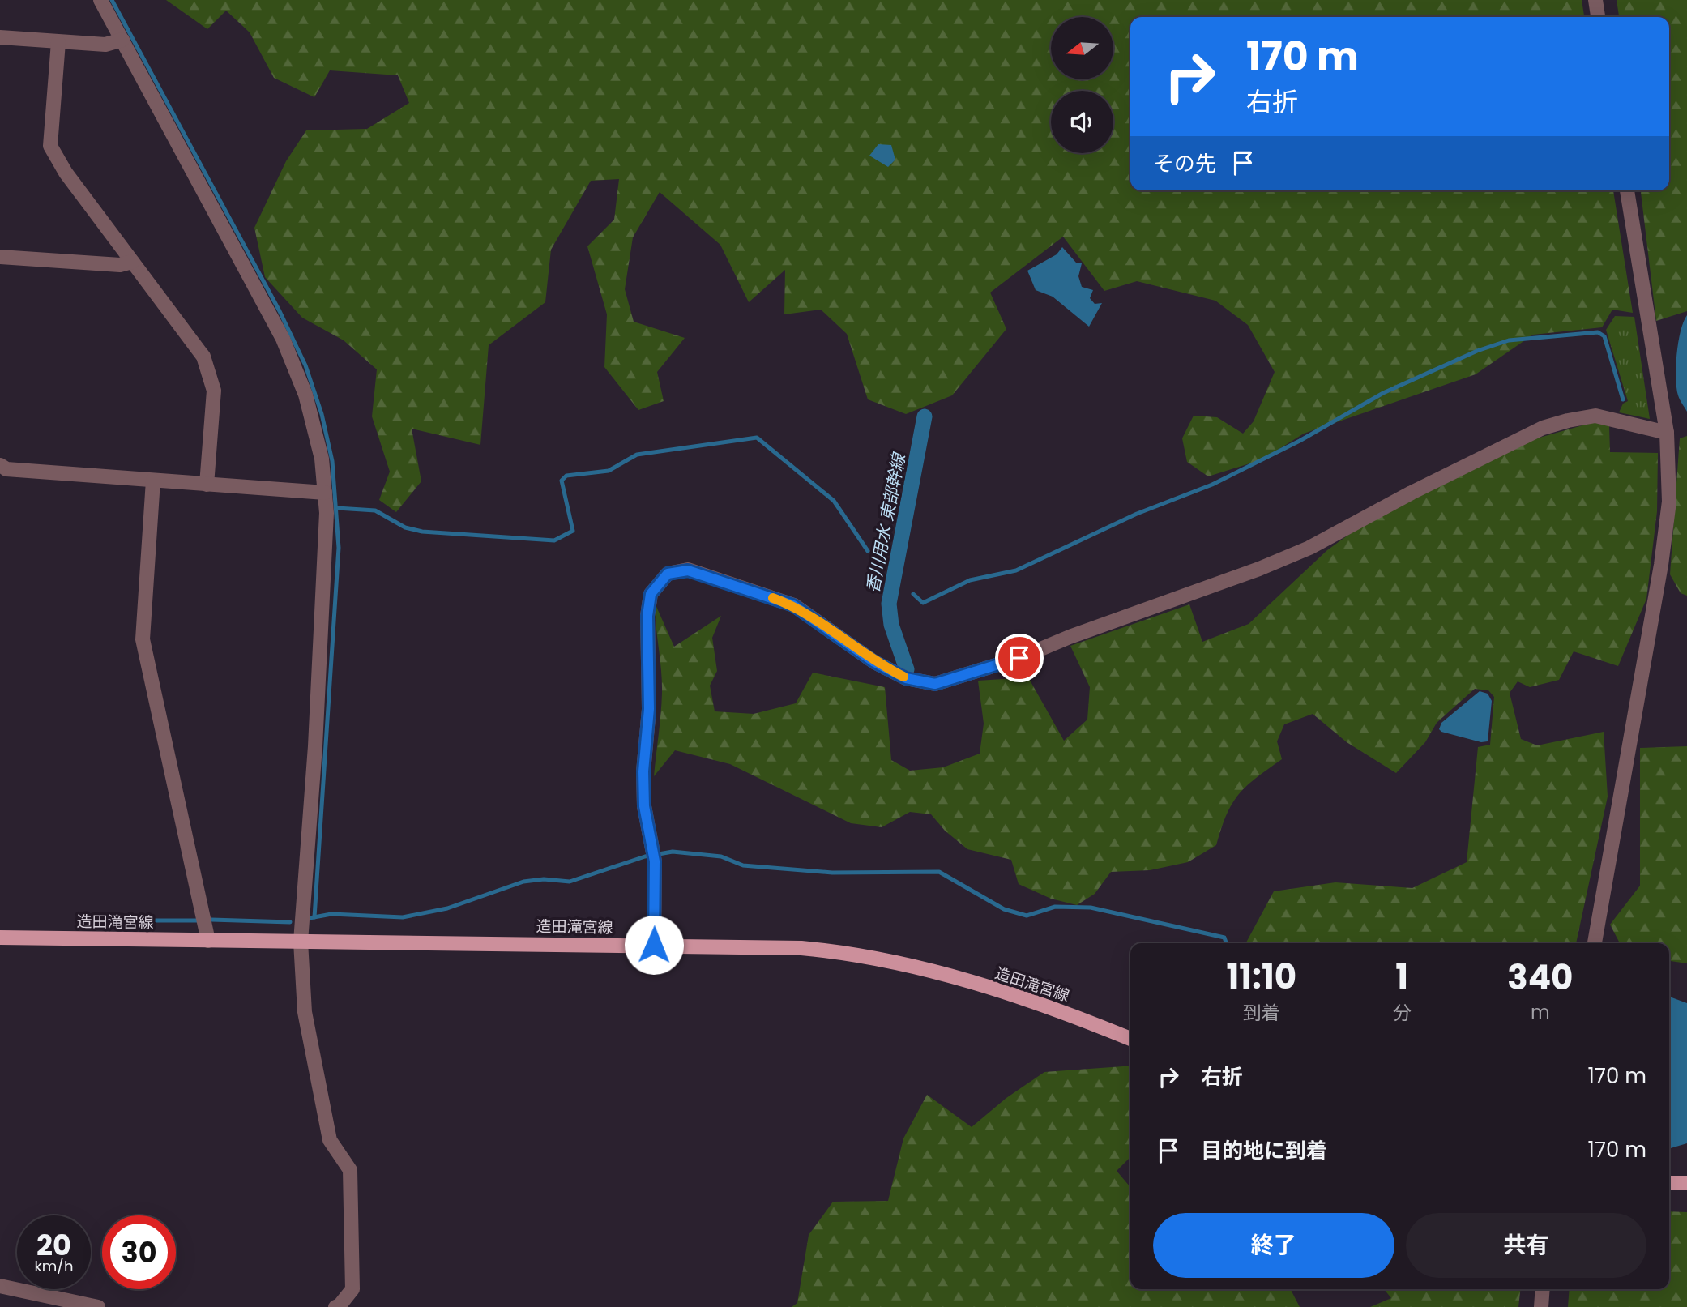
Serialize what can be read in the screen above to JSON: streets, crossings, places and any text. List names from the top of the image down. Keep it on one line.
{"streets":{"main road":["造田滝宮線"]},"water":["香川用水 東部幹線"],"north":"left","page":{"turn":["170 m","右折"],"then":"その先","eta":["11:10","到着","1","分","340","m"],"list":[{"name":"右折","value":"170 m"},{"name":"目的地に到着","value":"170 m"}],"buttons":["終了","共有"],"speed":"20 km/h","limit":"30"}}
